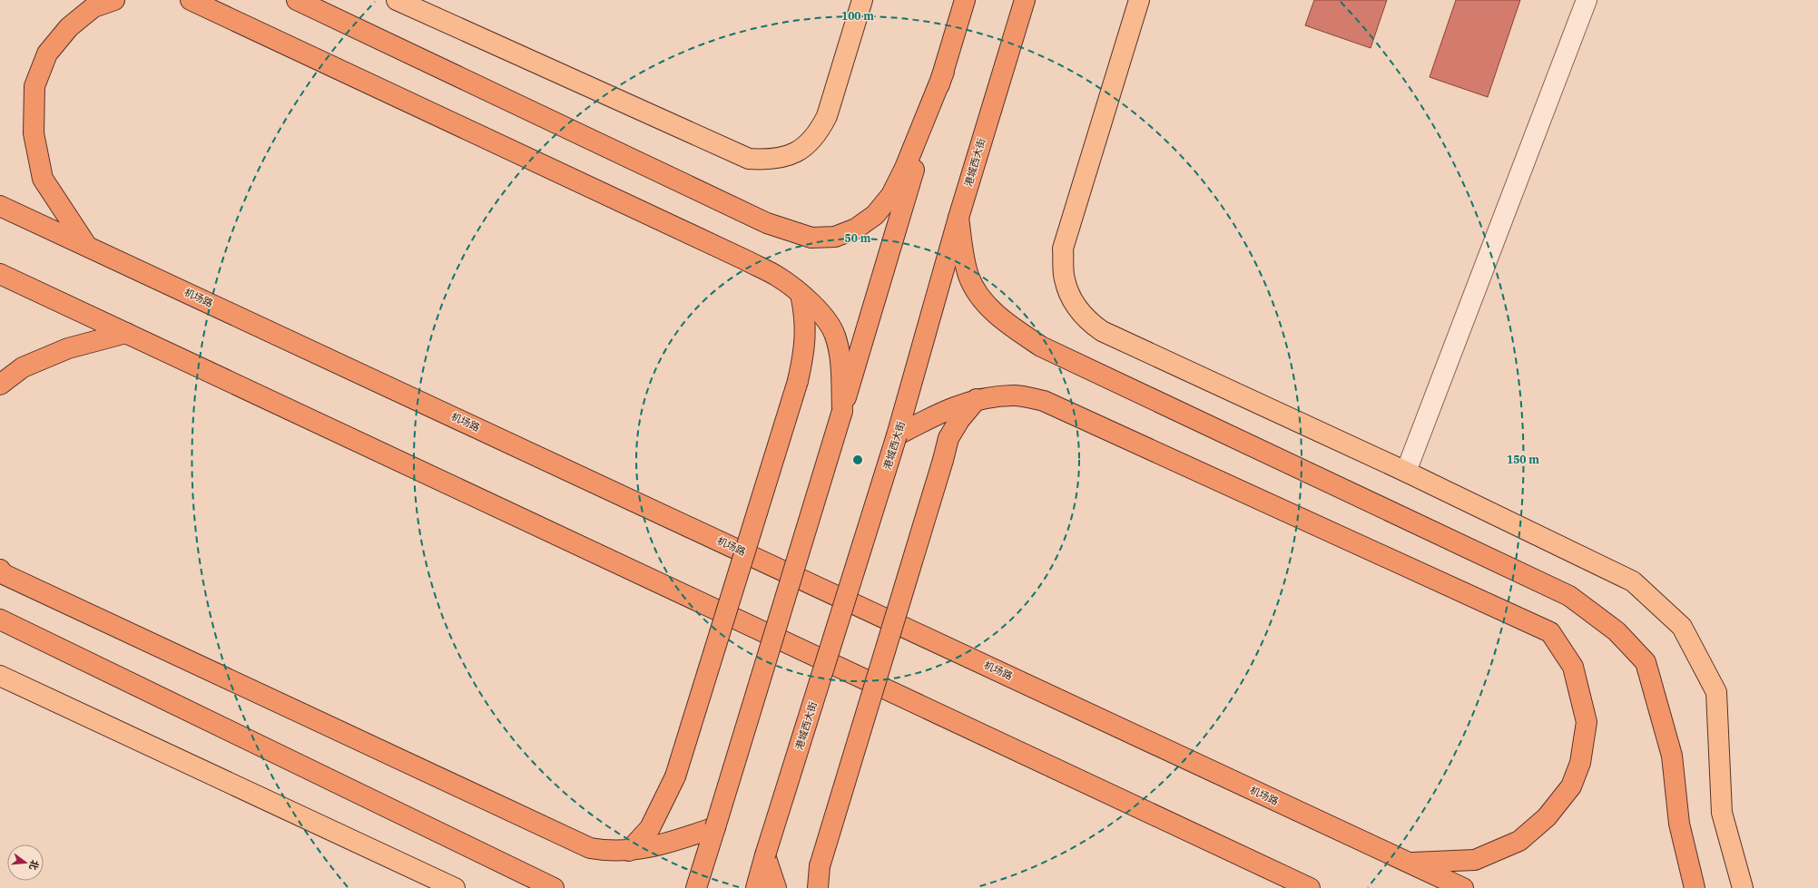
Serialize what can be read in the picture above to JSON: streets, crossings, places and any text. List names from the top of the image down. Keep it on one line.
{"streets":{"highway":["港城西大街","机场路"]},"north":"right","rings":["100 m","50 m","150 m"]}
